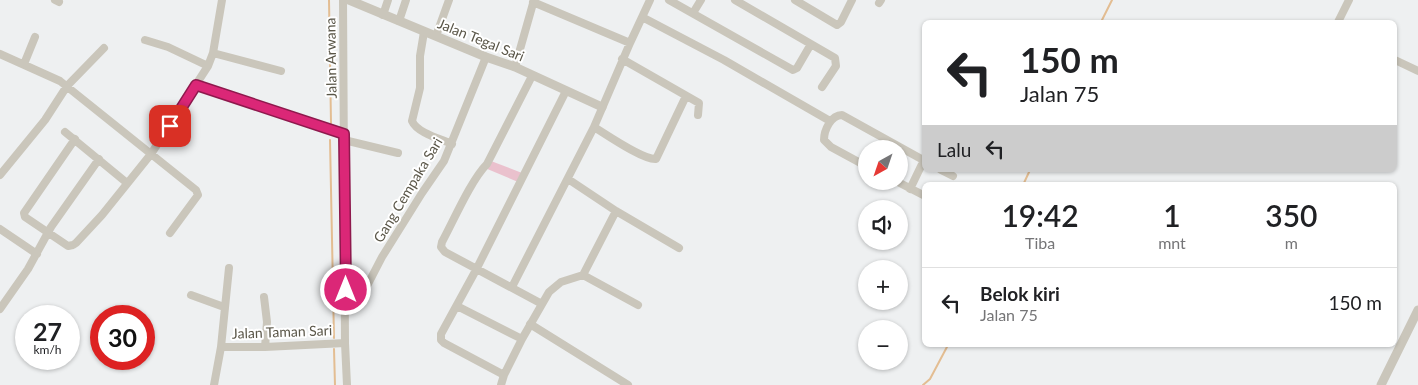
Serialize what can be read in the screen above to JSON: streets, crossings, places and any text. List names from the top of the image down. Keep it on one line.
{"streets":{"street":["Jalan Tegal Sari","Jalan Arwana","Gang Cempaka Sari","Jalan Taman Sari"]},"crossings":[["Jalan Tegal Sari","Gang Cempaka Sari"],["Jalan Arwana","Gang Cempaka Sari"],["Jalan Arwana","Jalan Taman Sari"]],"north":"bottom left","page":{"turn":["150 m","Jalan 75"],"then":"Lalu","map_buttons":["+","−"],"eta":["19:42","Tiba","1","mnt","350","m"],"list":[{"name":"Belok kiri","note":"Jalan 75","value":"150 m"}],"speed":"27 km/h","limit":"30"}}
